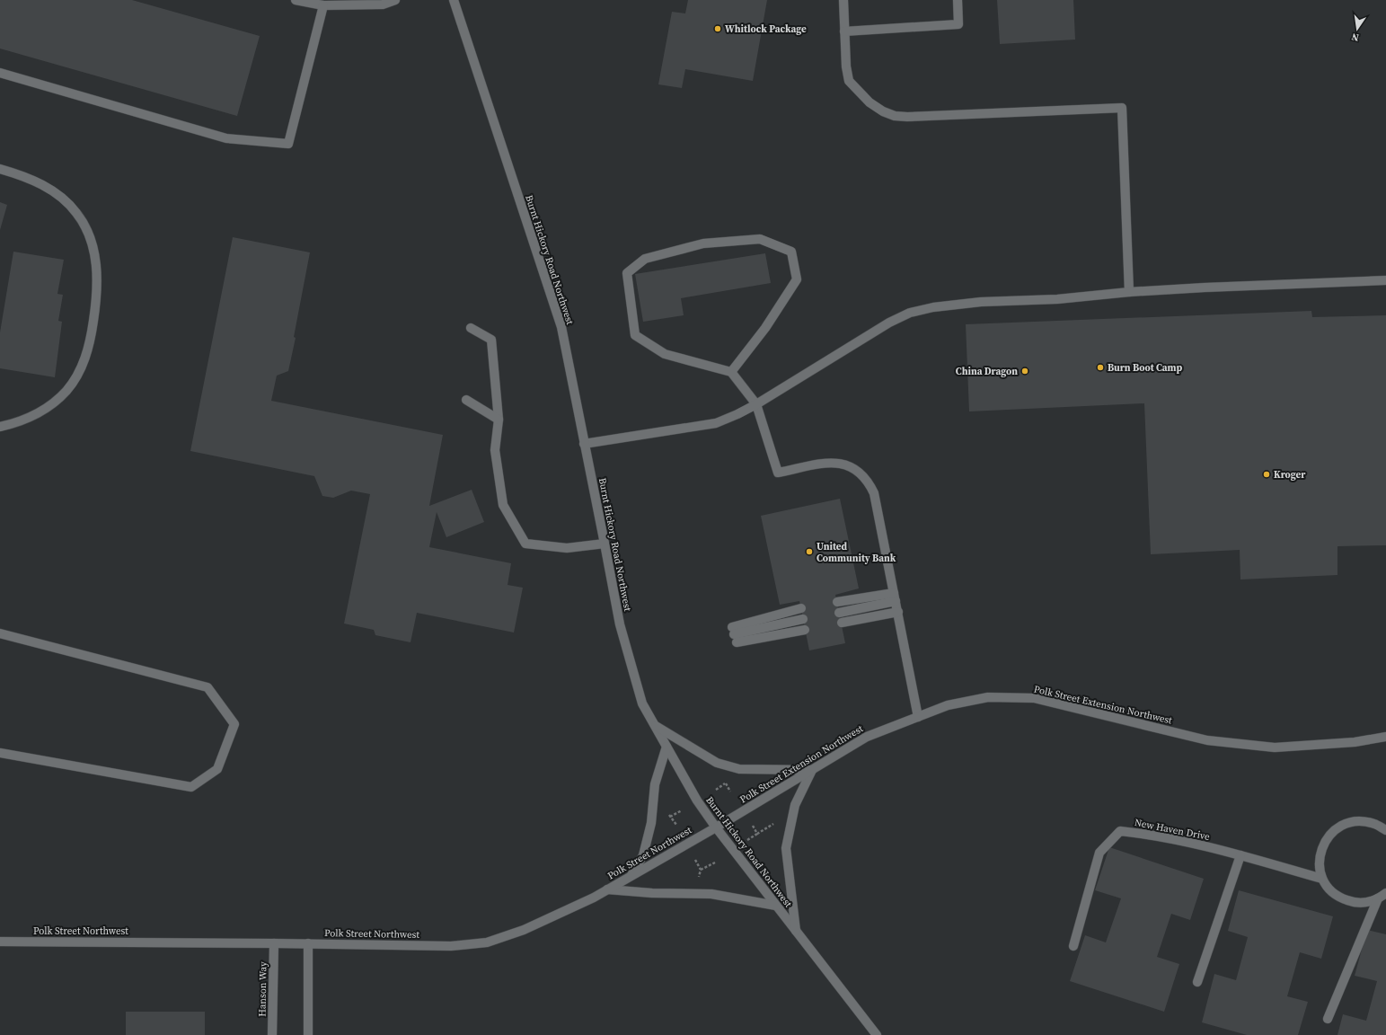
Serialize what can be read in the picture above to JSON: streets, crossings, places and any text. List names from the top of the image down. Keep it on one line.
{"streets":{"street":["Burnt Hickory Road Northwest","Polk Street Extension Northwest","New Haven Drive","Polk Street Northwest","Hanson Way"]},"crossings":[["Burnt Hickory Road Northwest","Polk Street Extension Northwest"],["Burnt Hickory Road Northwest","Polk Street Northwest"],["Polk Street Extension Northwest","Polk Street Northwest"],["Polk Street Northwest","Hanson Way"]],"places":["Whitlock Package","Burn Boot Camp","China Dragon","Kroger","United Community Bank"],"north":"bottom"}
